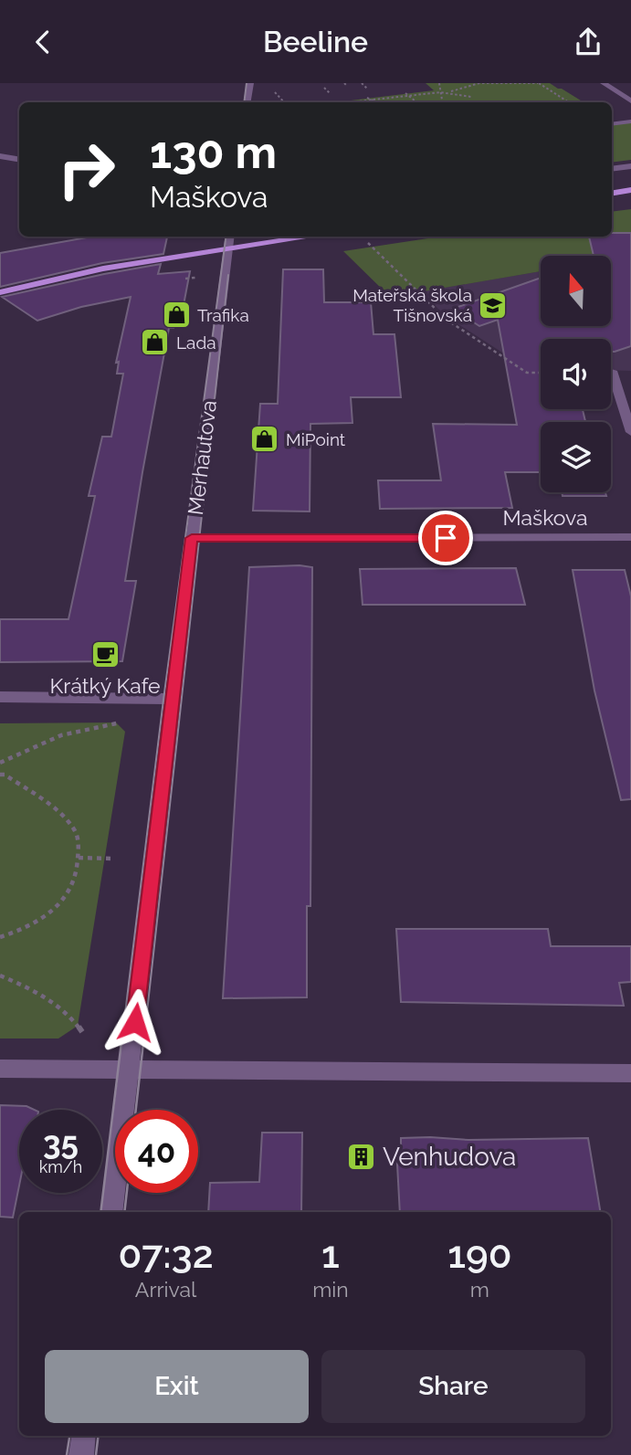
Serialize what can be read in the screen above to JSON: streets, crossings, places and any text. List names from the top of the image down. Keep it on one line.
{"streets":{"street":["Merhautova","Maškova"]},"crossings":[["Merhautova","Maškova"]],"places":{"school or university":["Mateřská škola Tišnovská"],"shop":["Trafika","Lada","MiPoint"],"cafe":["Krátký Kafe"],"building":["Venhudova"]},"north":"top","page":{"header":"Beeline","turn":["130 m","Maškova"],"speed":"35 km/h","limit":"40","eta":["07:32","Arrival","1","min","190","m"],"buttons":["Exit","Share"]}}
